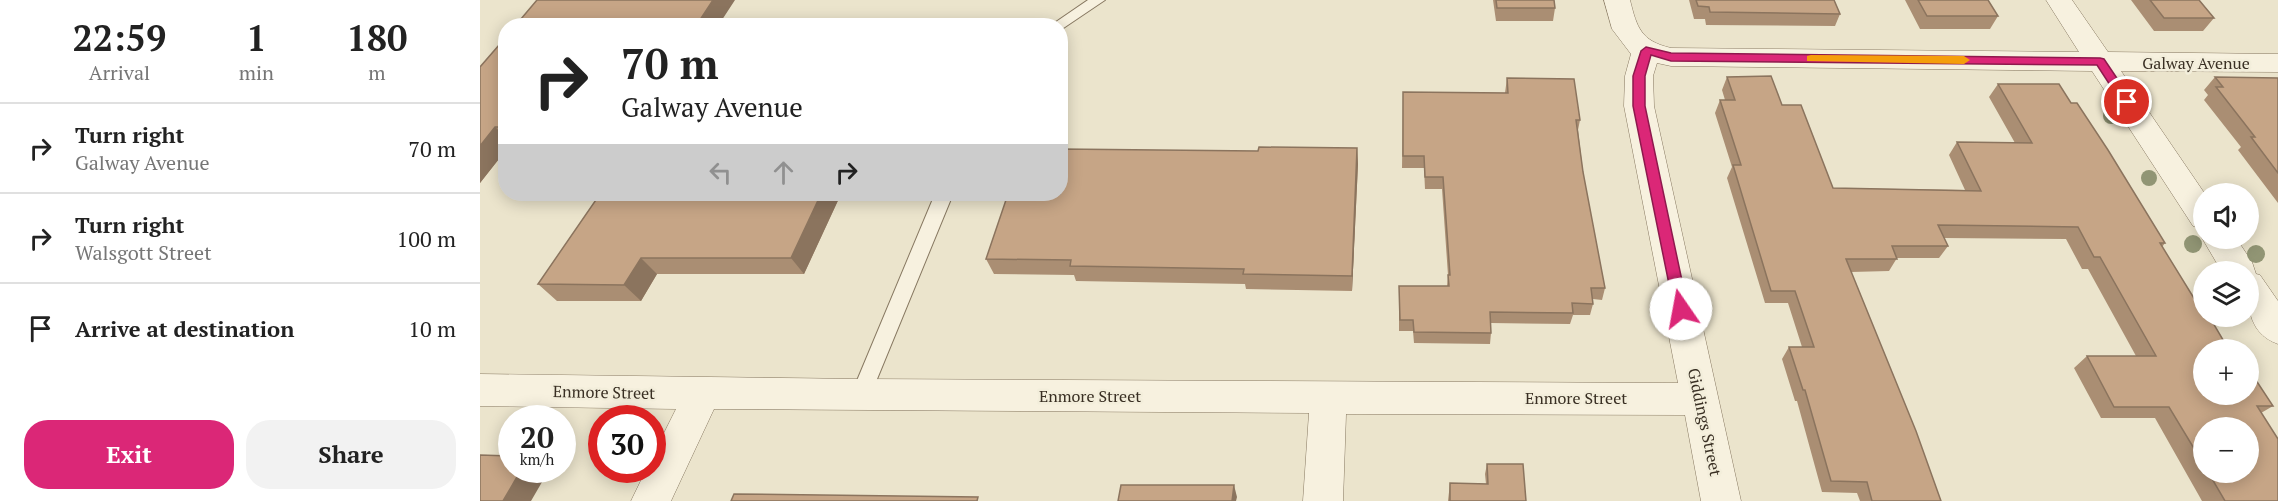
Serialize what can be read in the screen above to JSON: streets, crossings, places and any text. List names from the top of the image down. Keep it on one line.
{"streets":{"street":["Galway Avenue","Enmore Street","Giddings Street"]},"crossings":[["Galway Avenue","Giddings Street"],["Enmore Street","Giddings Street"]],"page":{"eta":["22:59","Arrival","1","min","180","m"],"turn":["70 m","Galway Avenue"],"list":[{"name":"Turn right","note":"Galway Avenue","value":"70 m"},{"name":"Turn right","note":"Walsgott Street","value":"100 m"},{"name":"Arrive at destination","value":"10 m"}],"map_buttons":["+","−"],"speed":"20 km/h","limit":"30","buttons":["Exit","Share"]}}
